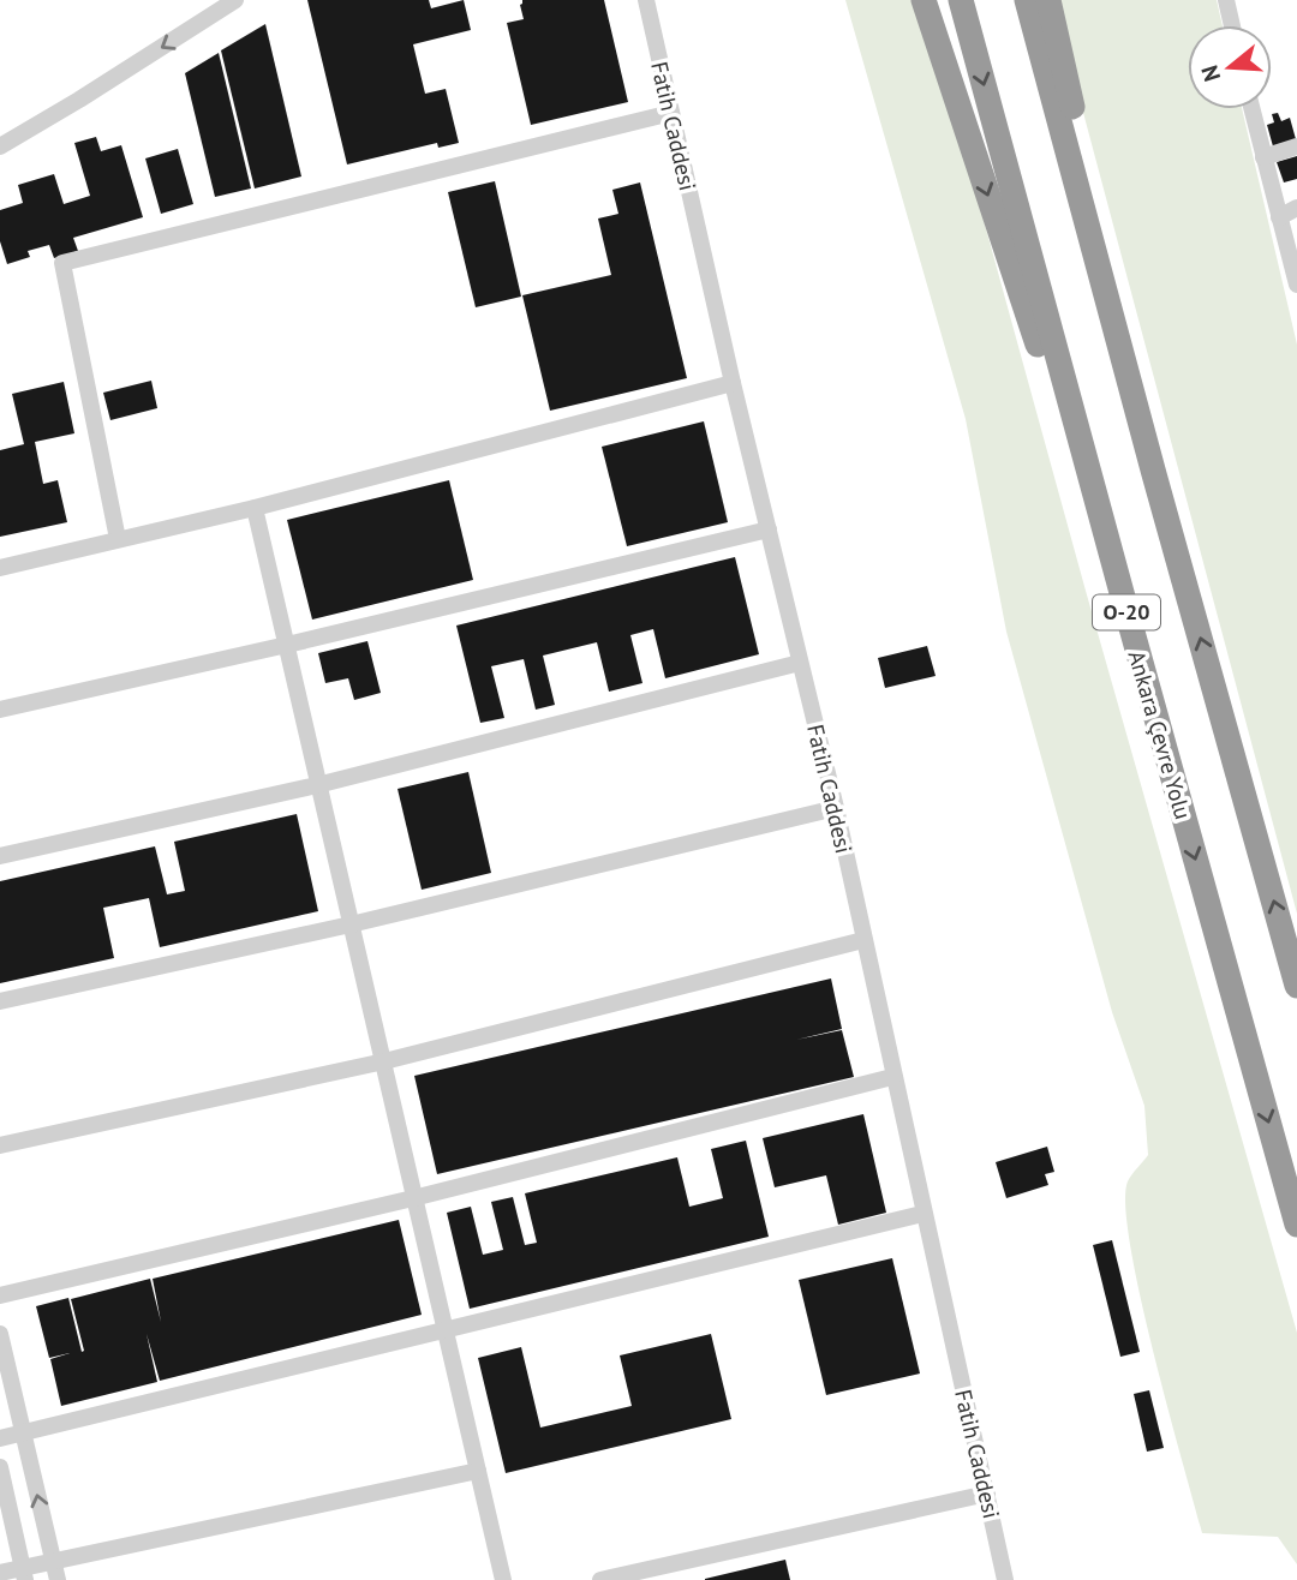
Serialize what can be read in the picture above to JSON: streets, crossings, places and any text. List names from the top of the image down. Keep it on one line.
{"streets":{"highway":["O-20","Ankara Çevre Yolu"],"street":["Fatih Caddesi"]},"north":"left"}
